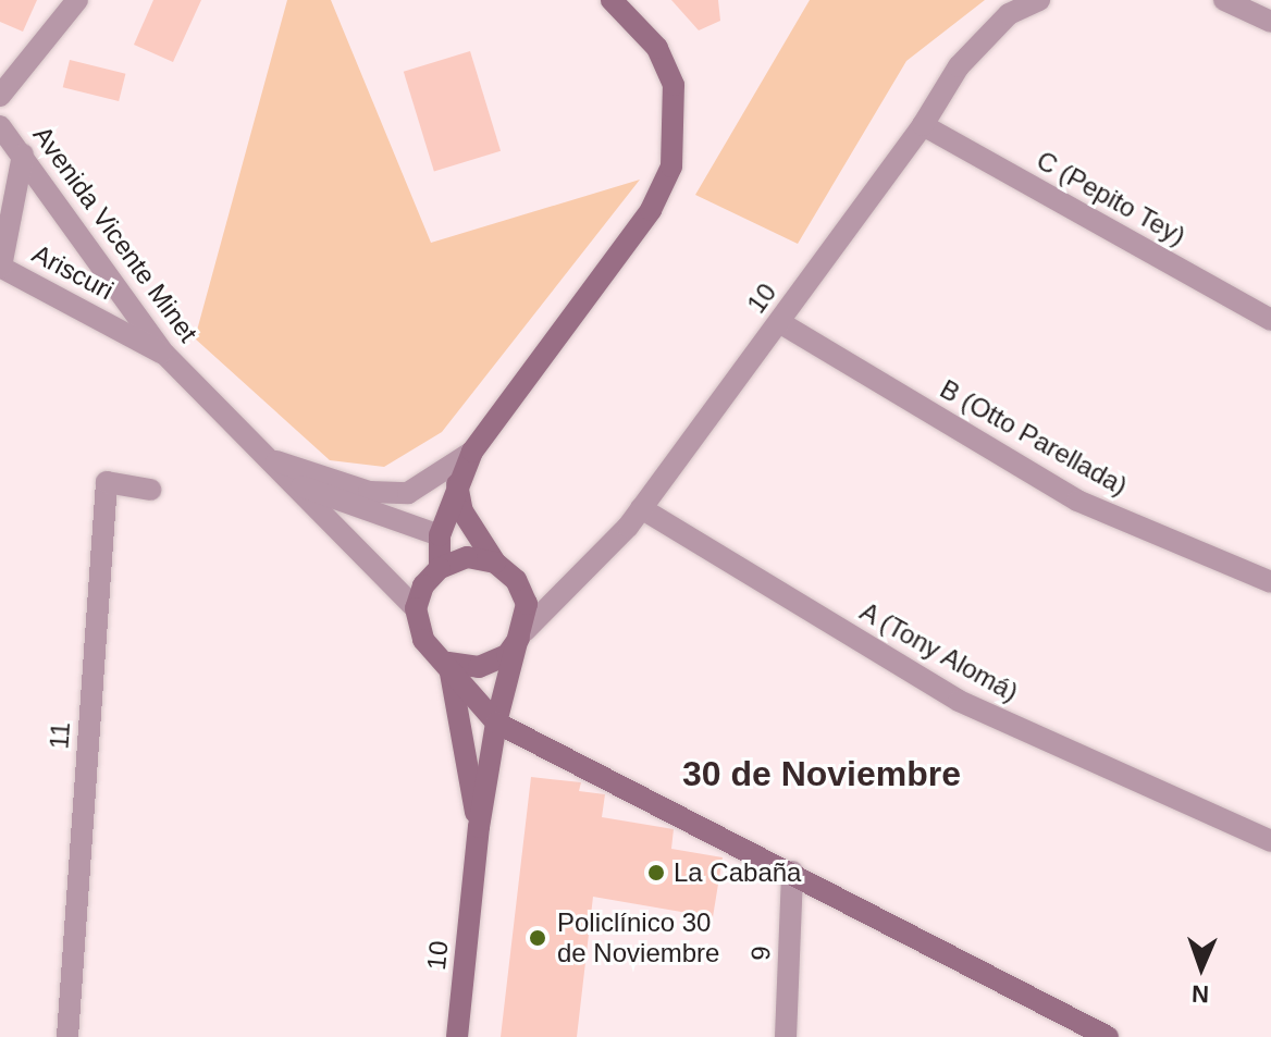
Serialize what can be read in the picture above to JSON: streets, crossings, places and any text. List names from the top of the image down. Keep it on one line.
{"streets":{"main road":["10"],"street":["C (Pepito Tey)","Avenida Vicente Minet","Ariscuri","B (Otto Parellada)","A (Tony Alomá)","11","9"]},"crossings":[["C (Pepito Tey)","10"],["Avenida Vicente Minet","Ariscuri"],["Avenida Vicente Minet","10"],["10","B (Otto Parellada)"],["10","A (Tony Alomá)"]],"districts":["30 de Noviembre"],"places":["La Cabaña","Policlínico 30 de Noviembre"],"north":"bottom"}
